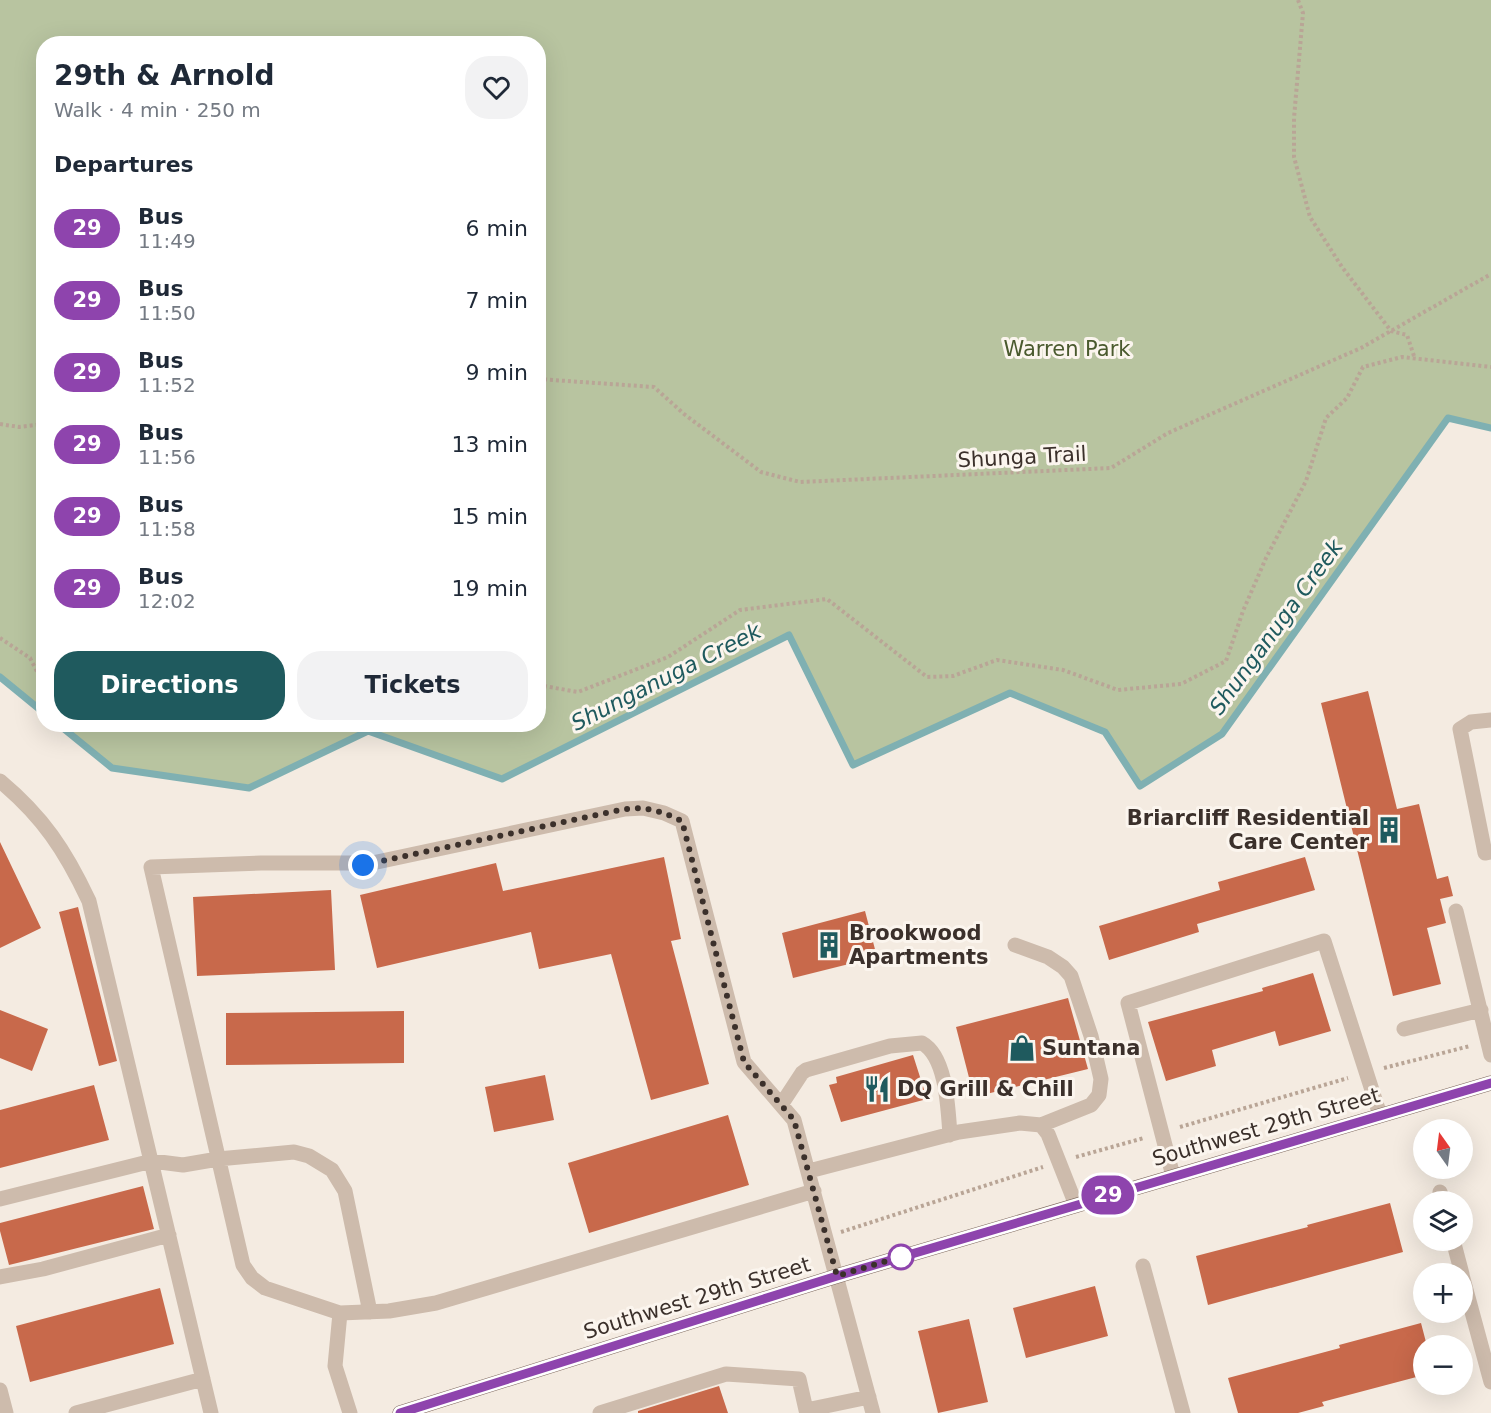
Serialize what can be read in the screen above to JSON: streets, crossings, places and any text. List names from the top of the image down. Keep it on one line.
{"streets":{"main road":["Southwest 29th Street"],"path":["Shunga Trail"]},"water":["Shunganuga Creek"],"parks":["Warren Park"],"places":{"building":["Briarcliff Residential Care Center","Brookwood Apartments"],"shop":["Suntana"],"restaurant":["DQ Grill & Chill"]},"lines":["bus line 29"],"north":"top","page":{"on_map":"29","heading":[["29th & Arnold","Walk · 4 min · 250 m"],"Departures"],"list":[{"mark":"29","name":"Bus","note":"11:49","value":"6 min"},{"mark":"29","name":"Bus","note":"11:50","value":"7 min"},{"mark":"29","name":"Bus","note":"11:52","value":"9 min"},{"mark":"29","name":"Bus","note":"11:56","value":"13 min"},{"mark":"29","name":"Bus","note":"11:58","value":"15 min"},{"mark":"29","name":"Bus","note":"12:02","value":"19 min"}],"buttons":["Directions","Tickets"],"map_buttons":["+","−"]}}
